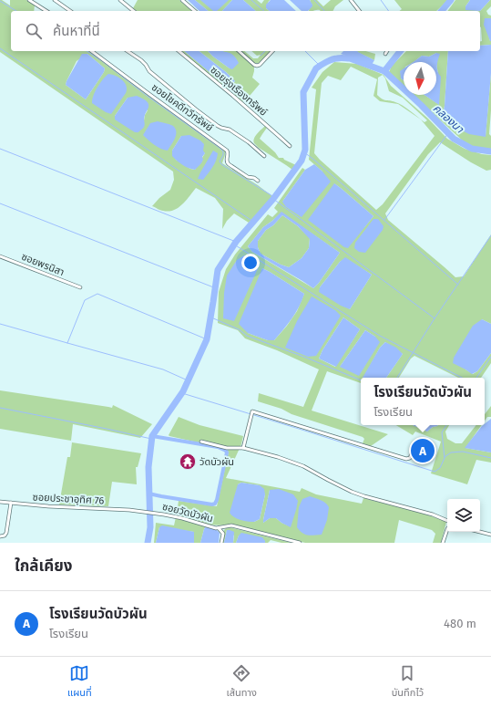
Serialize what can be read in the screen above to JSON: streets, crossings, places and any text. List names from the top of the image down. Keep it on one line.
{"streets":{"street":["ซอยรุ่งเรืองทรัพย์","ซอยโชคดีทวีทรัพย์","ซอยพรนิสา","ซอยประชาอุทิศ 76","ซอยวัดบัวผัน"]},"crossings":[["ซอยประชาอุทิศ 76","ซอยวัดบัวผัน"]],"water":["คลองนา"],"places":{"temple":["วัดบัวผัน"]},"north":"bottom","page":{"search":"ค้นหาที่นี่","popup":["โรงเรียนวัดบัวผัน","โรงเรียน"],"pins":"A","heading":"ใกล้เคียง","list":[{"mark":"A","name":"โรงเรียนวัดบัวผัน","note":"โรงเรียน","value":"480 m"}],"nav":["แผนที่","เส้นทาง","บันทึกไว้"]}}
